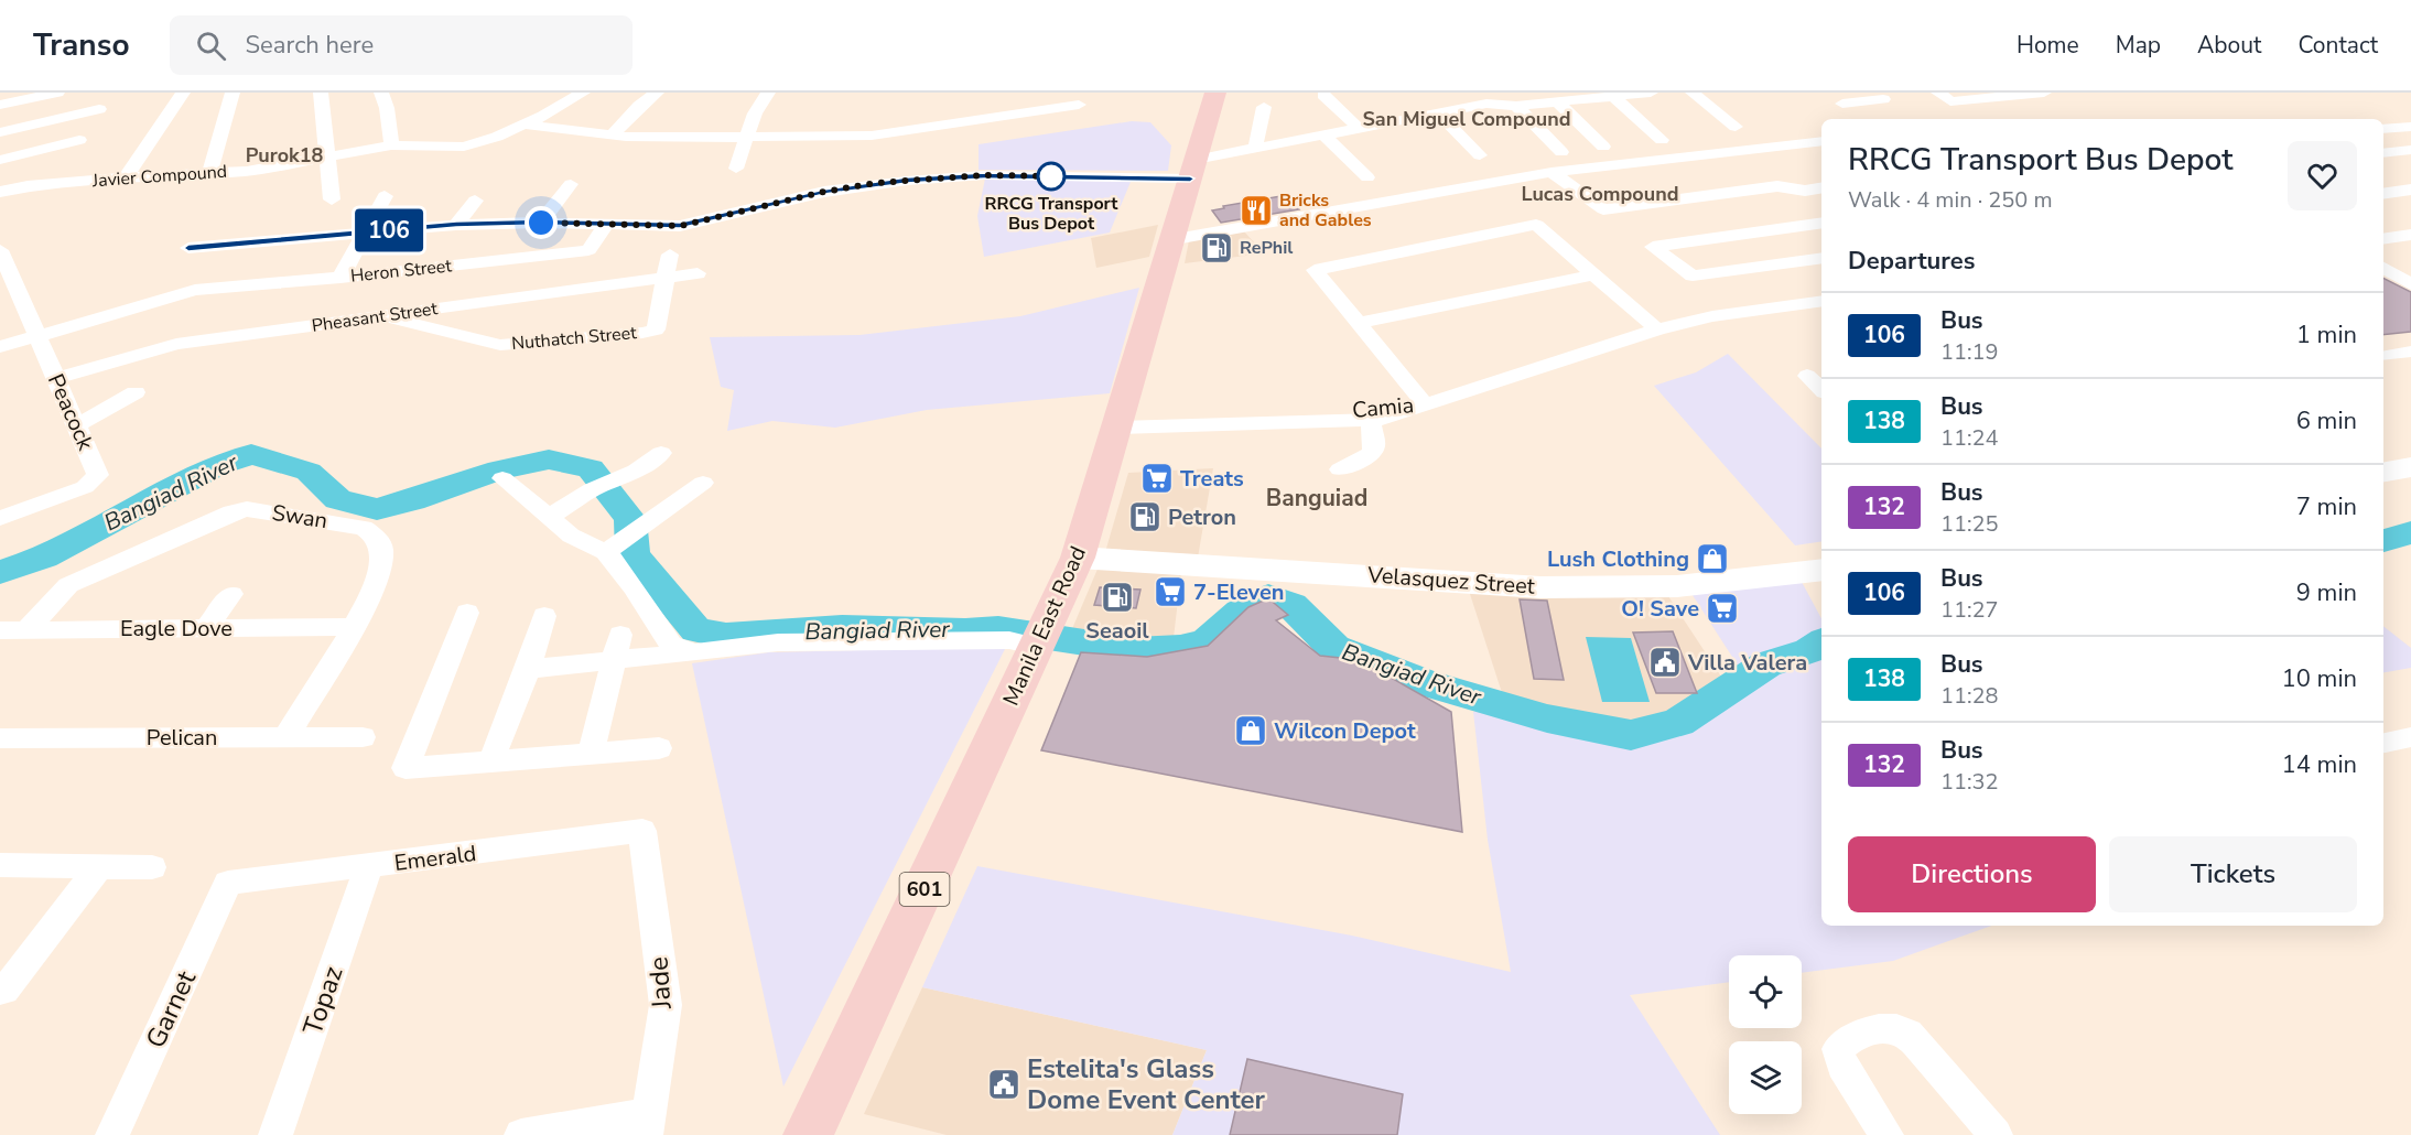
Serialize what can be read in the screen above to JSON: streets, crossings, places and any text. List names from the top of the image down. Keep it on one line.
{"streets":{"main road":["Velasquez Street","Manila East Road","601"],"street":["Javier Compound","Heron Street","Pheasant Street","Nuthatch Street","Camia","Peacock","Swan","Eagle Dove","Pelican","Emerald","Jade","Topaz","Garnet"]},"crossings":[["Heron Street","Peacock"],["Pheasant Street","Nuthatch Street"],["Pheasant Street","Peacock"],["Camia","Manila East Road"],["Swan","Eagle Dove"],["Swan","Pelican"],["Velasquez Street","Manila East Road"],["Emerald","Jade"],["Emerald","Topaz"],["Emerald","Garnet"]],"districts":["San Miguel Compound","Purok18","Lucas Compound","Banguiad"],"water":["Bangiad River"],"places":{"other":["RRCG Transport Bus Depot"],"restaurant":["Bricks and Gables"],"fuel station":["RePhil","Petron","Seaoil"],"supermarket":["Treats","7-Eleven","O! Save"],"shop":["Lush Clothing","Wilcon Depot"],"public building":["Villa Valera","Estelita's Glass Dome Event Center"]},"lines":["bus line 106"],"page":{"header":"Transo","search":"Search here","nav":["Home","Map","About","Contact"],"on_map":"106","heading":[["RRCG Transport Bus Depot","Walk · 4 min · 250 m"],"Departures"],"list":[{"mark":"106","name":"Bus","note":"11:19","value":"1 min"},{"mark":"138","name":"Bus","note":"11:24","value":"6 min"},{"mark":"132","name":"Bus","note":"11:25","value":"7 min"},{"mark":"106","name":"Bus","note":"11:27","value":"9 min"},{"mark":"138","name":"Bus","note":"11:28","value":"10 min"},{"mark":"132","name":"Bus","note":"11:32","value":"14 min"}],"buttons":["Directions","Tickets"]}}
